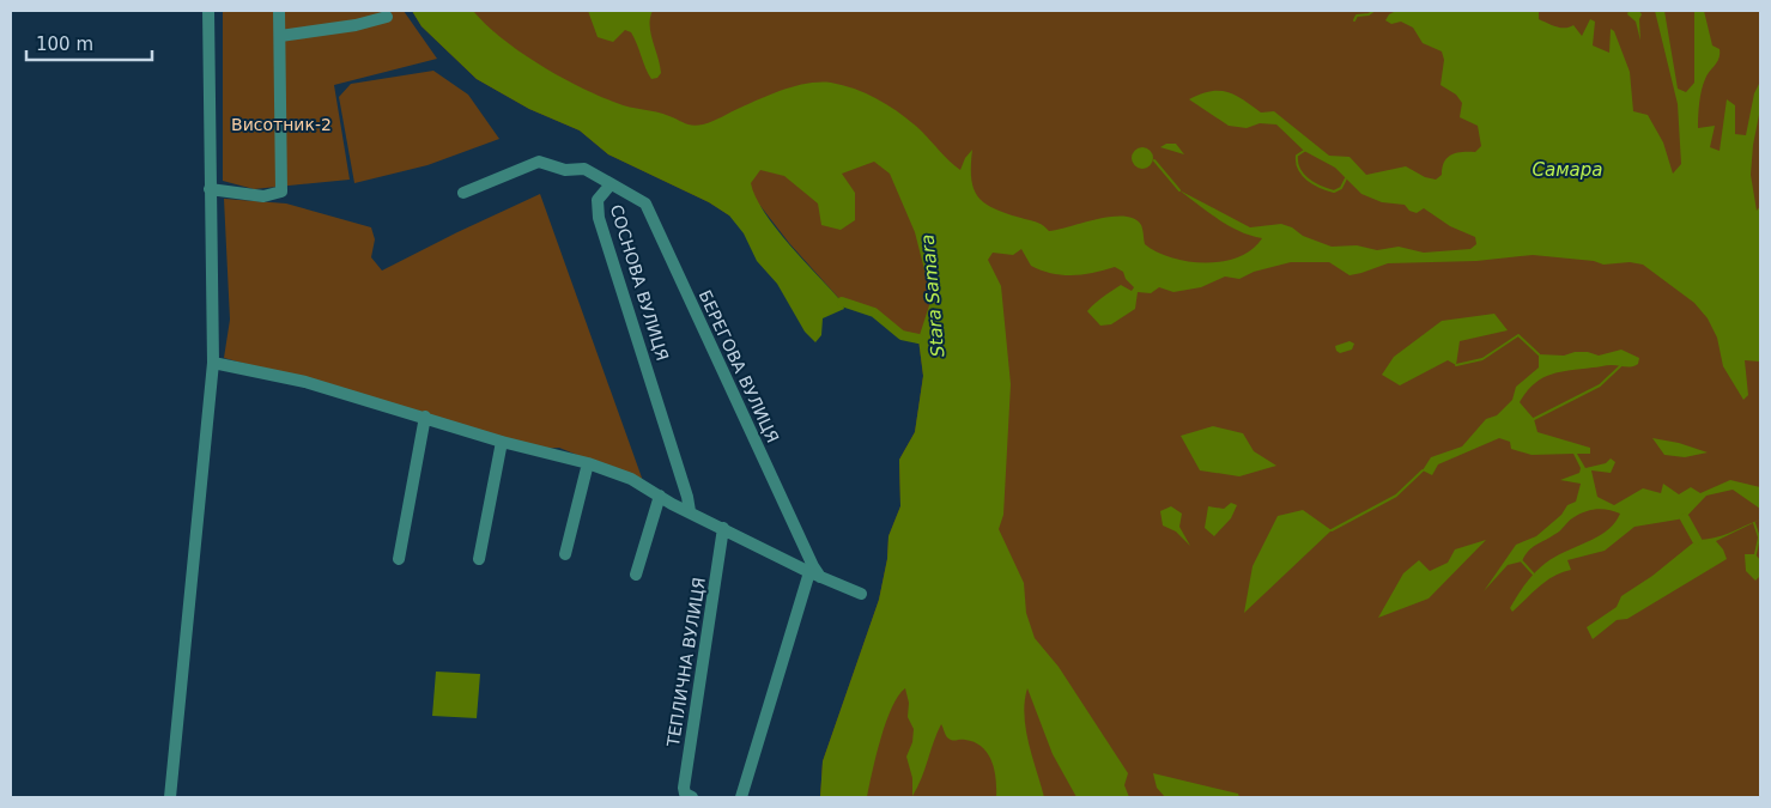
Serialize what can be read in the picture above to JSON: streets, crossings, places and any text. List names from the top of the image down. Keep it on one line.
{"streets":{"street":["СОСНОВА ВУЛИЦЯ","БЕРЕГОВА ВУЛИЦЯ","ТЕПЛИЧНА ВУЛИЦЯ"]},"crossings":[["СОСНОВА ВУЛИЦЯ","БЕРЕГОВА ВУЛИЦЯ"]],"water":["Самара","Stara Samara"],"parks":["Висотник-2"],"scale_bar":"100 m"}
